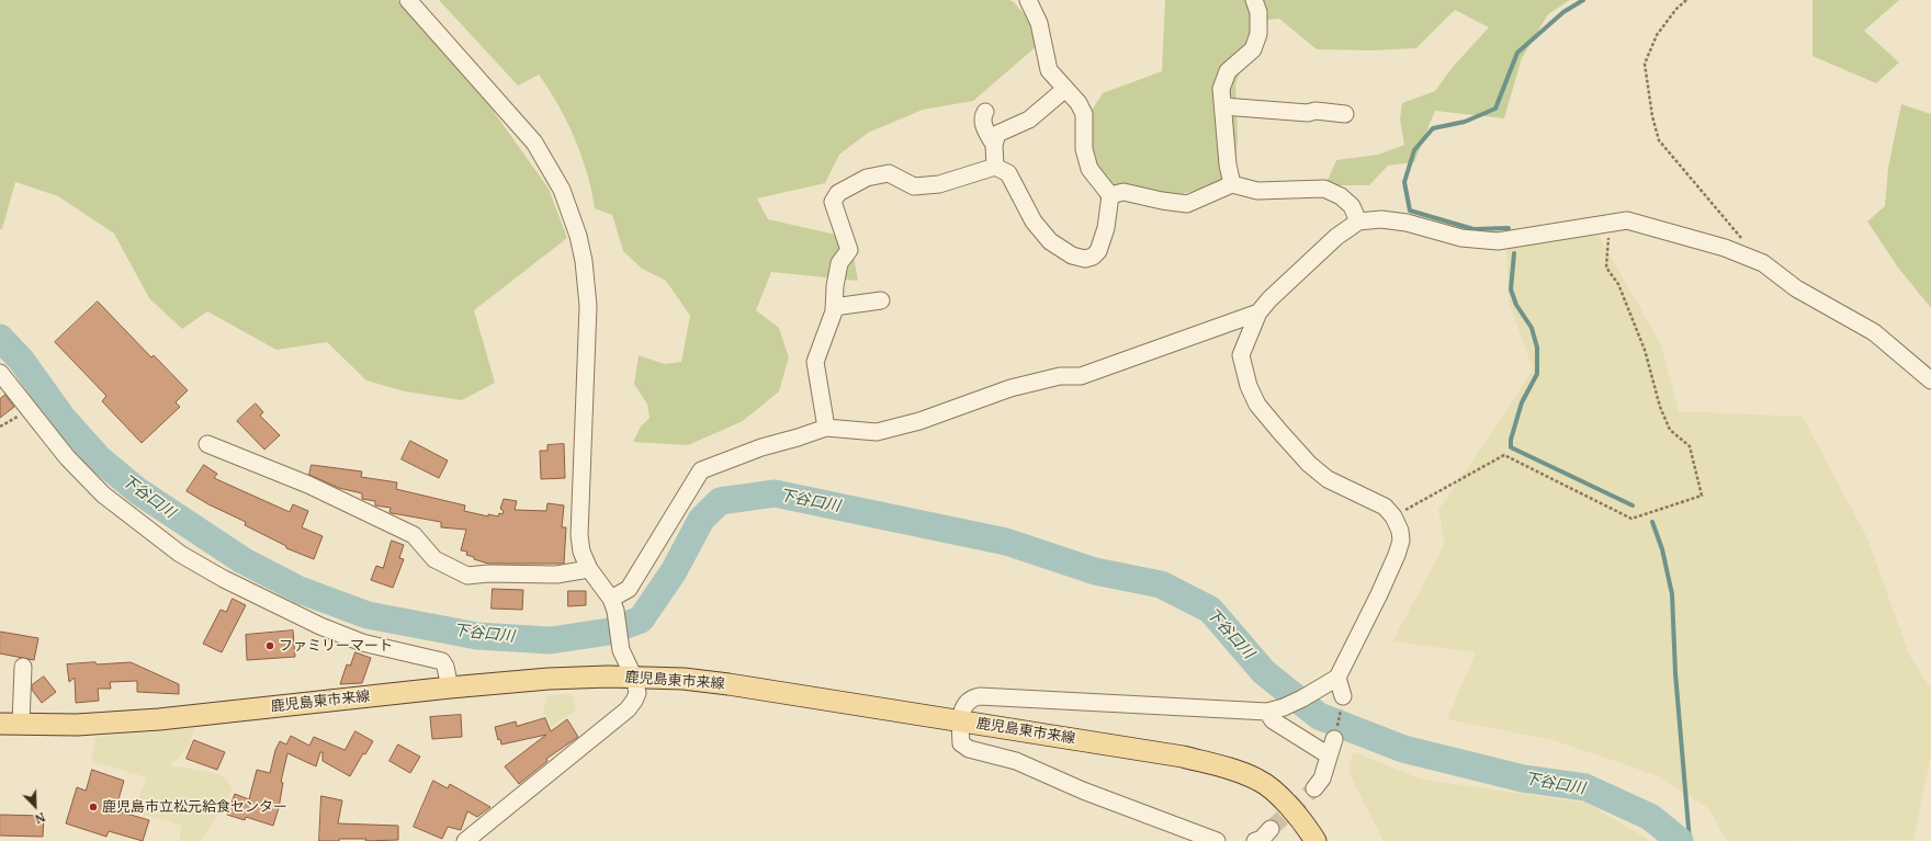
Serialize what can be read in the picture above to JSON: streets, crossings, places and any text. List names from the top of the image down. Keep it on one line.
{"streets":{"main road":["鹿児島東市来線"]},"water":["下谷口川"],"places":["ファミリーマート","鹿児島市立松元給食センター"],"north":"bottom right"}
